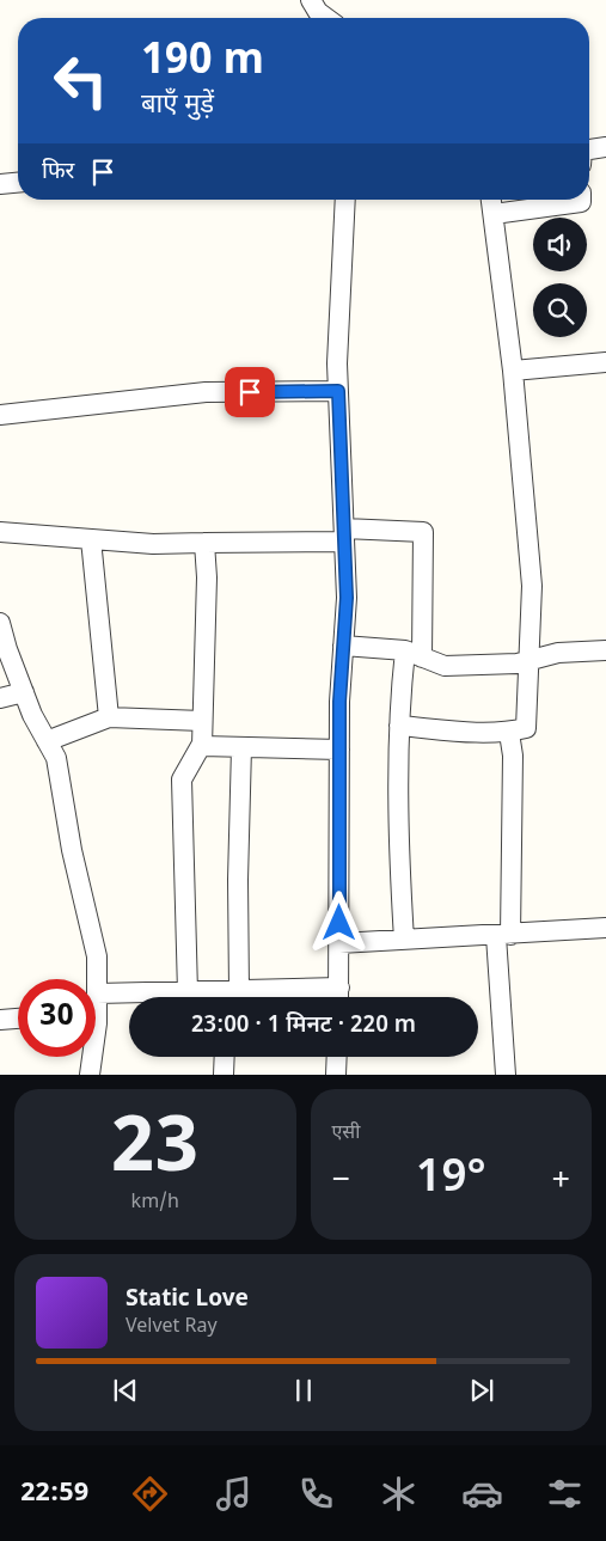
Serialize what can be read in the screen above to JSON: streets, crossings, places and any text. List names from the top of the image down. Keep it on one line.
{"page":{"turn":["190 m","बाएँ मुड़ें"],"then":"फिर","limit":"30","trip":"23:00 · 1 मिनट · 220 m","tile":[["23","km/h"],"एसी"],"heat":["−","19°","+"],"song":["Static Love","Velvet Ray"],"tabs":"22:59"}}
